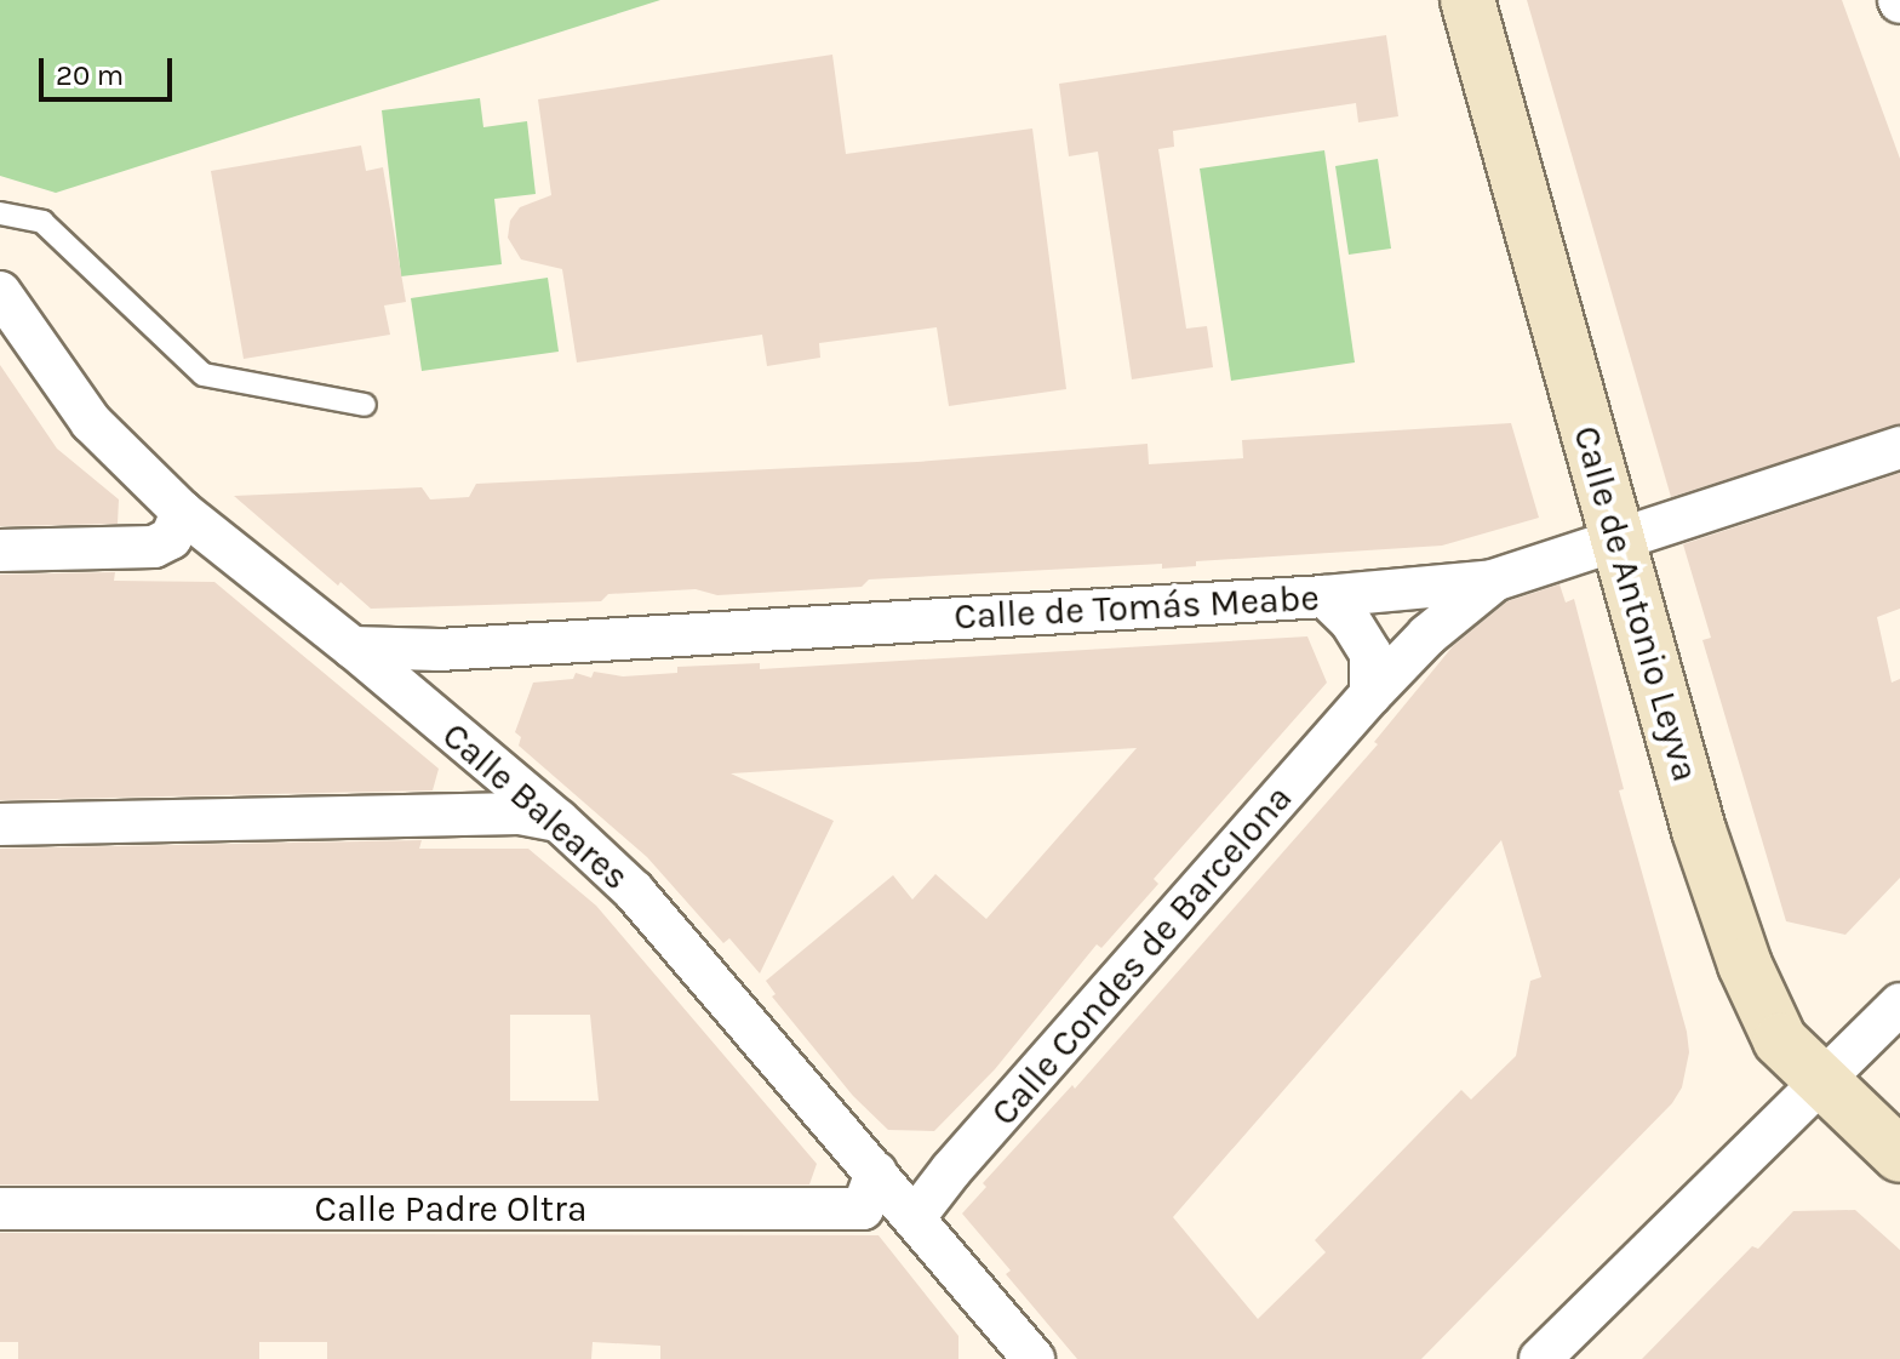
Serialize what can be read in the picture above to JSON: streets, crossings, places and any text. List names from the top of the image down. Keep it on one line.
{"streets":{"main road":["Calle de Antonio Leyva"],"street":["Calle de Tomás Meabe","Calle Baleares","Calle Condes de Barcelona","Calle Padre Oltra"]},"crossings":[["Calle de Antonio Leyva","Calle de Tomás Meabe"],["Calle de Tomás Meabe","Calle Baleares"],["Calle de Tomás Meabe","Calle Condes de Barcelona"],["Calle Baleares","Calle Condes de Barcelona"],["Calle Baleares","Calle Padre Oltra"]],"scale_bar":"20 m"}
